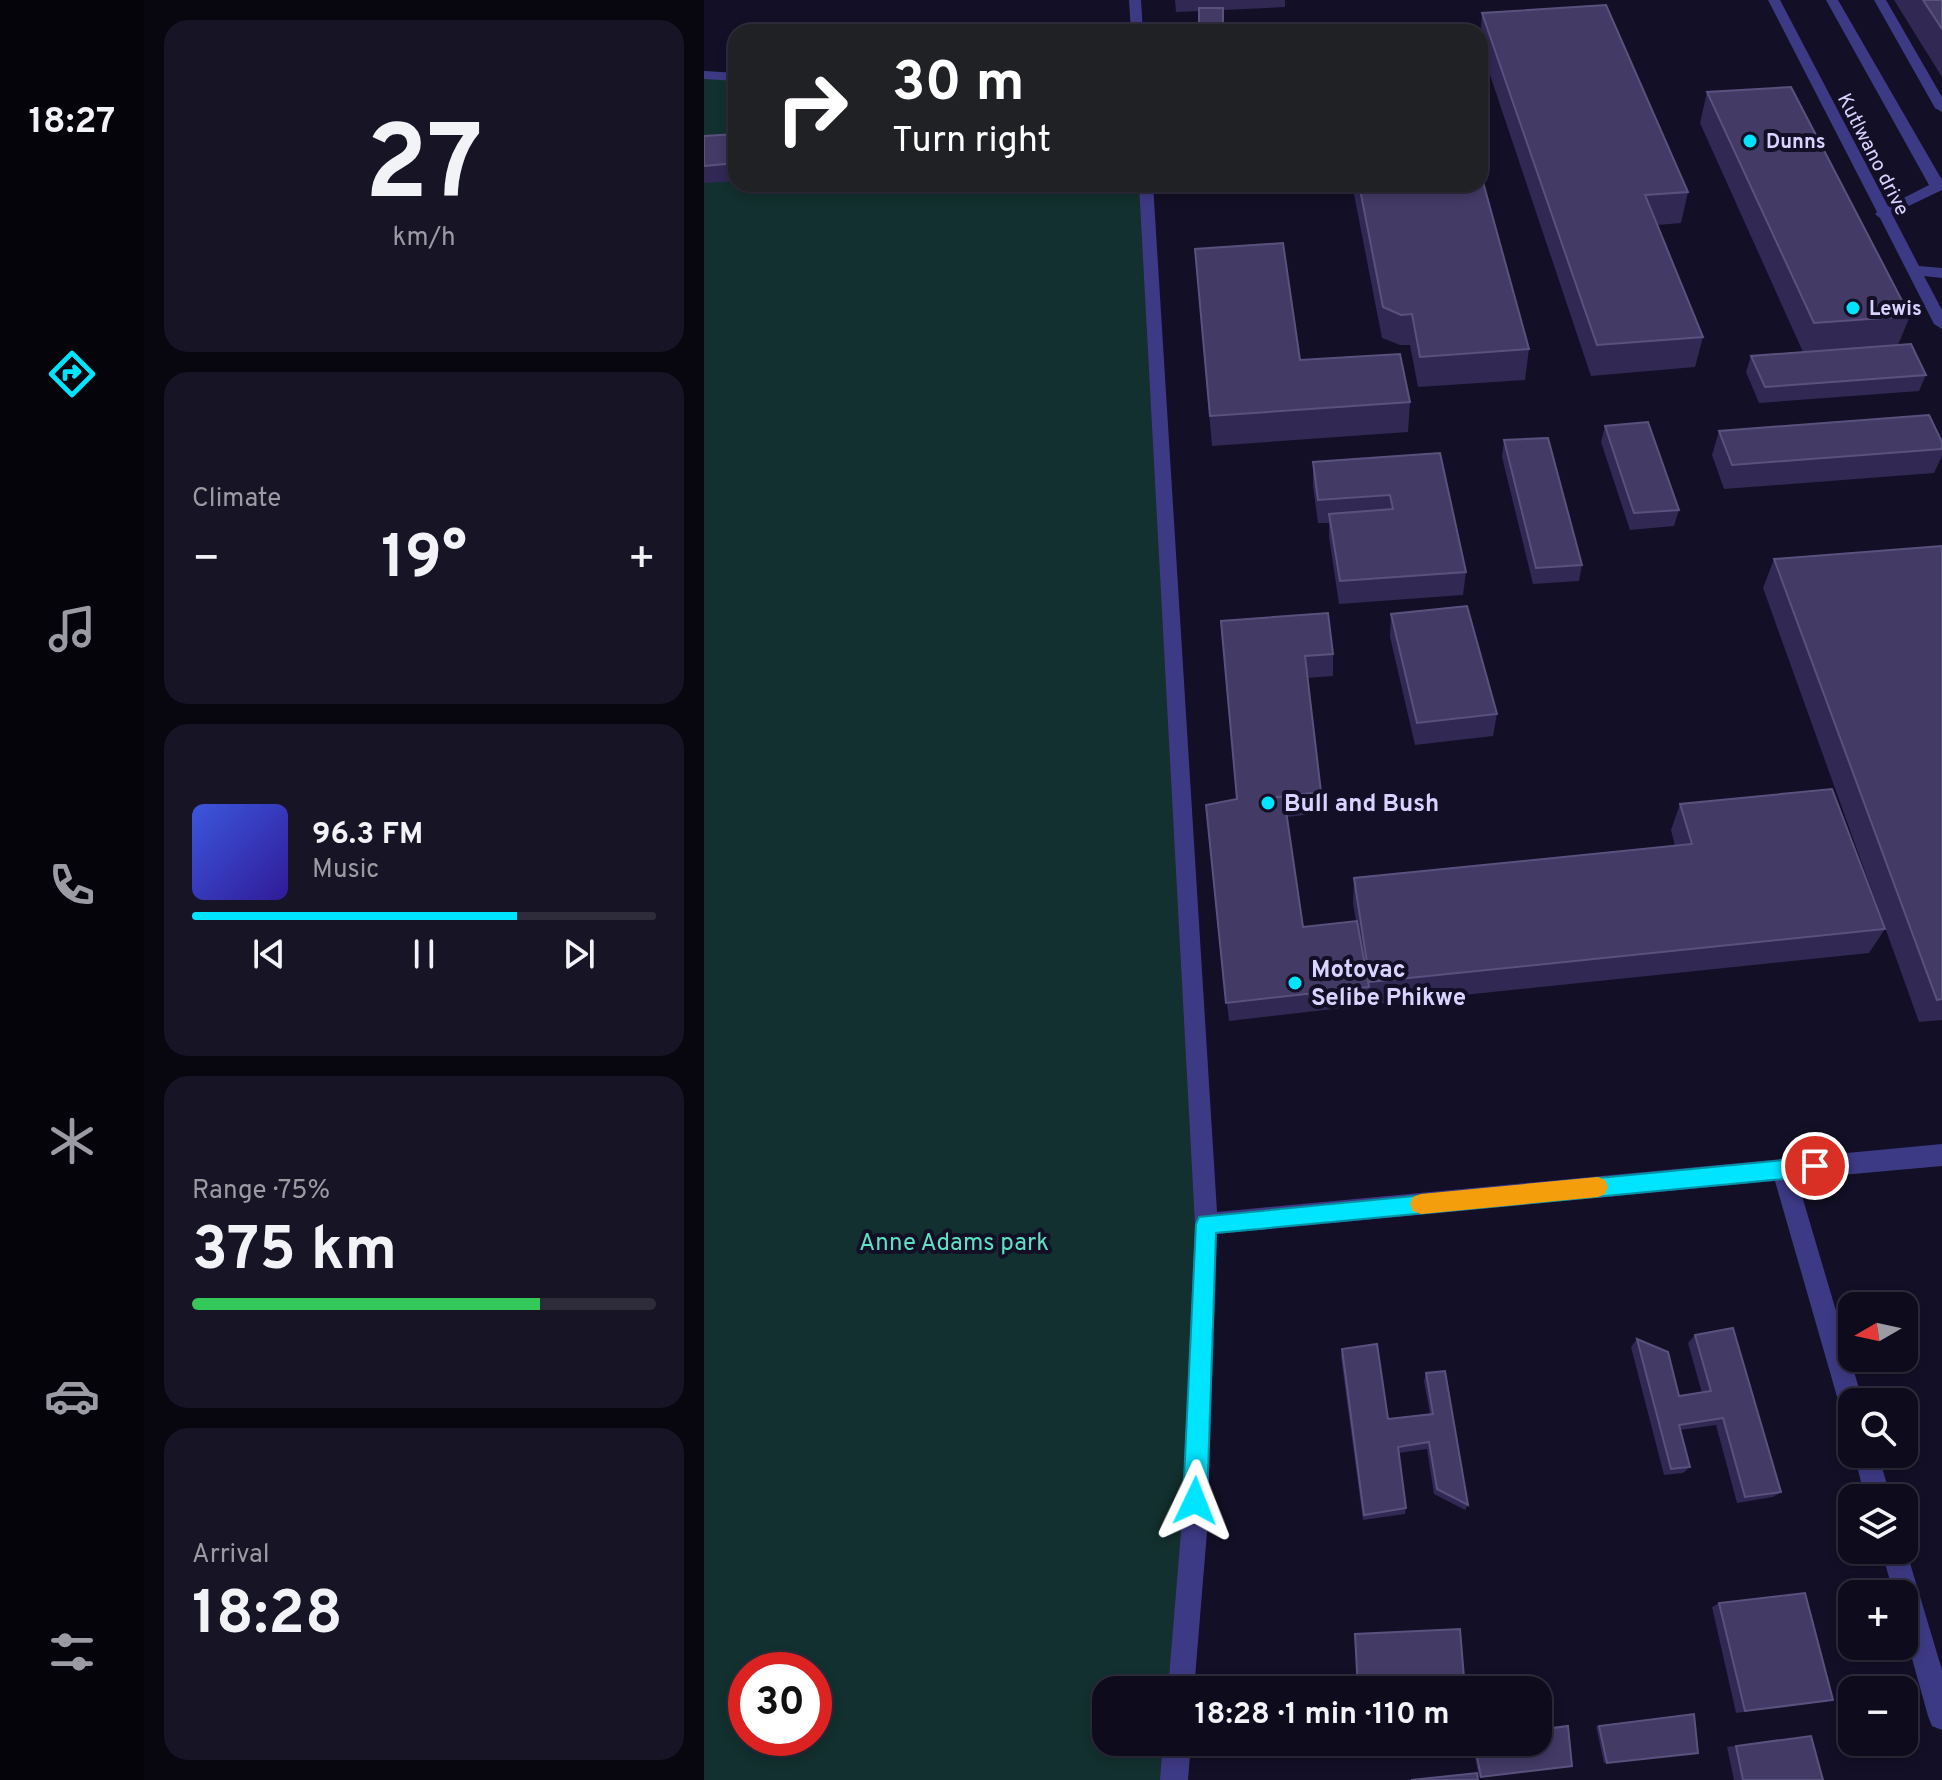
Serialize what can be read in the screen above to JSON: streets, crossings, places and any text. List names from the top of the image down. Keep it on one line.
{"streets":{"street":["Kutlwano drive"]},"parks":["Anne Adams park"],"places":["Dunns","Lewis","Bull and Bush","Motovac Selibe Phikwe"],"north":"left","page":{"tabs":"18:27","tile":[["27","km/h"],"Climate",["Range · 75%","375 km"],["Arrival","18:28"]],"turn":["30 m","Turn right"],"heat":["−","19°","+"],"song":["96.3 FM","Music"],"map_buttons":["+","−"],"limit":"30","trip":"18:28 · 1 min · 110 m"}}
